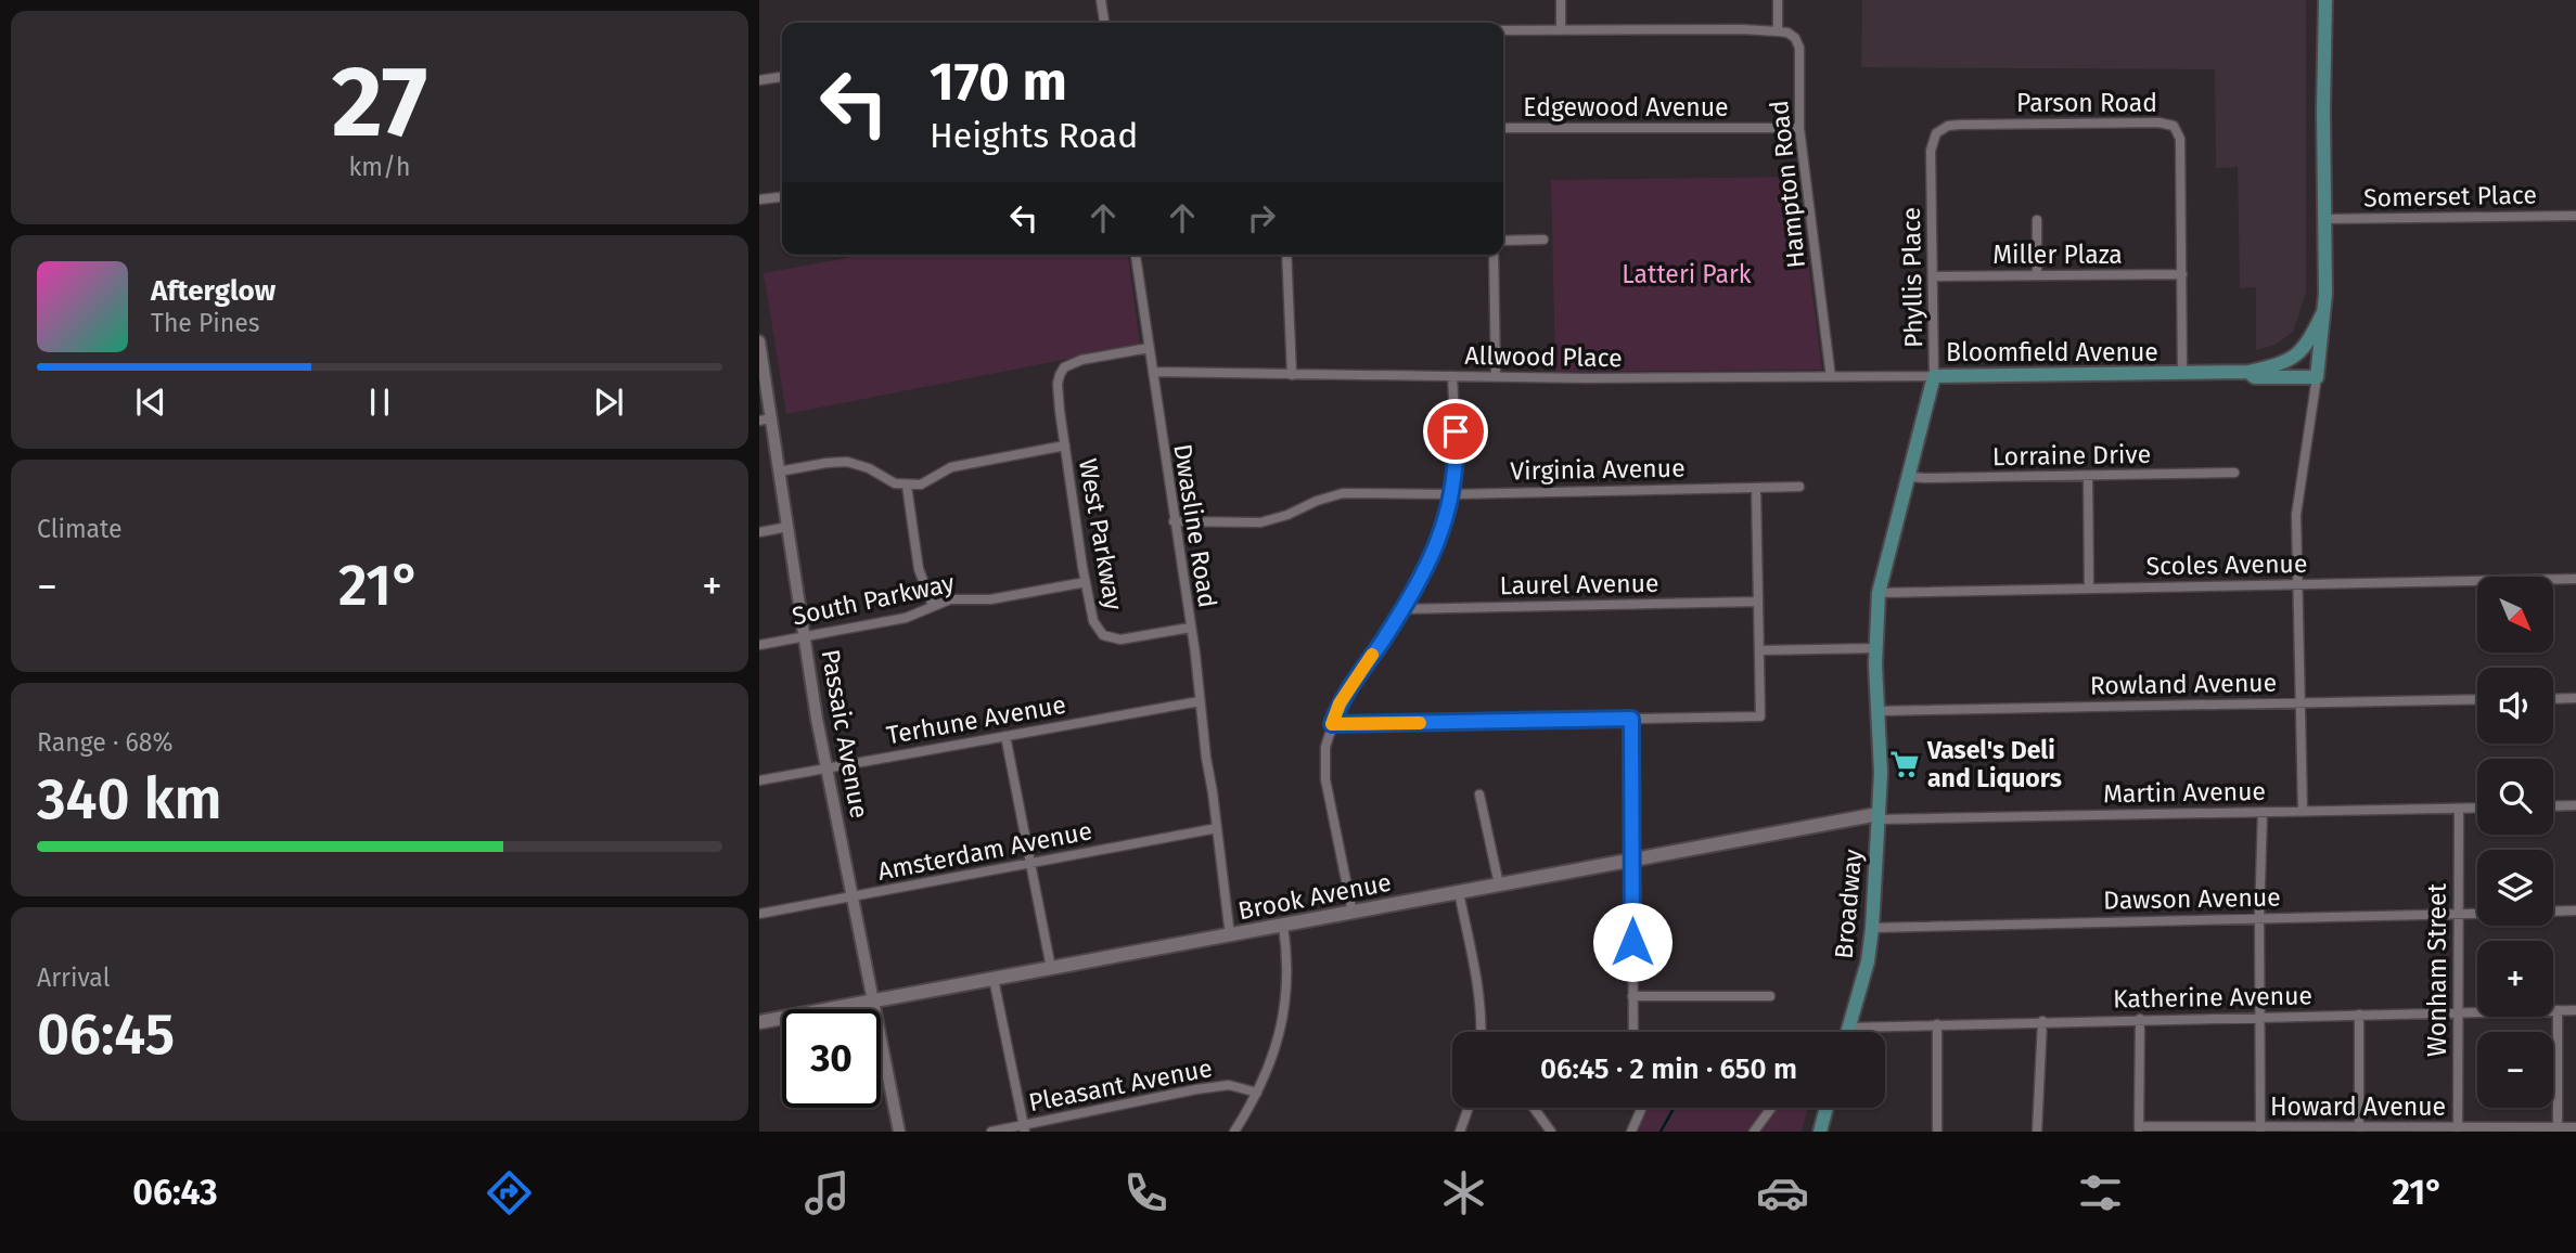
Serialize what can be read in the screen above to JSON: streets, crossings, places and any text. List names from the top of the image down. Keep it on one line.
{"streets":{"main road":["Bloomfield Avenue","Brook Avenue","Broadway"],"street":["Parson Road","Edgewood Avenue","Hampton Road","Somerset Place","Miller Plaza","Phyllis Place","Allwood Place","Lorraine Drive","Virginia Avenue","Dwasline Road","West Parkway","Scoles Avenue","Laurel Avenue","South Parkway","Rowland Avenue","Terhune Avenue","Passaic Avenue","Martin Avenue","Amsterdam Avenue","Dawson Avenue","Wonham Street","Katherine Avenue","Pleasant Avenue","Howard Avenue"]},"crossings":[["Parson Road","Miller Plaza"],["Parson Road","Phyllis Place"],["Parson Road","Bloomfield Avenue"],["Edgewood Avenue","Hampton Road"],["Hampton Road","Allwood Place"],["Somerset Place","Bloomfield Avenue"],["Miller Plaza","Phyllis Place"],["Phyllis Place","Bloomfield Avenue"],["Phyllis Place","Allwood Place"],["Bloomfield Avenue","Allwood Place"],["Bloomfield Avenue","Lorraine Drive"],["Bloomfield Avenue","Scoles Avenue"],["Bloomfield Avenue","Rowland Avenue"],["Bloomfield Avenue","Broadway"],["Allwood Place","Dwasline Road"],["Virginia Avenue","Dwasline Road"],["Dwasline Road","West Parkway"],["Dwasline Road","Terhune Avenue"],["Dwasline Road","Amsterdam Avenue"],["Dwasline Road","Brook Avenue"],["West Parkway","South Parkway"],["South Parkway","Passaic Avenue"],["Terhune Avenue","Passaic Avenue"],["Passaic Avenue","Amsterdam Avenue"],["Passaic Avenue","Brook Avenue"],["Martin Avenue","Brook Avenue"],["Martin Avenue","Broadway"],["Martin Avenue","Wonham Street"],["Brook Avenue","Broadway"],["Dawson Avenue","Broadway"],["Dawson Avenue","Wonham Street"],["Broadway","Katherine Avenue"],["Wonham Street","Katherine Avenue"],["Wonham Street","Howard Avenue"]],"parks":["Latteri Park"],"places":{"supermarket":["Vasel's Deli and Liquors"]},"north":"bottom right","page":{"tile":[["27","km/h"],"Climate",["Range · 68%","340 km"],["Arrival","06:45"]],"turn":["170 m","Heights Road"],"song":["Afterglow","The Pines"],"heat":["−","21°","+"],"map_buttons":["+","−"],"limit":"30","trip":"06:45 · 2 min · 650 m","tabs":["06:43","21°"]}}
